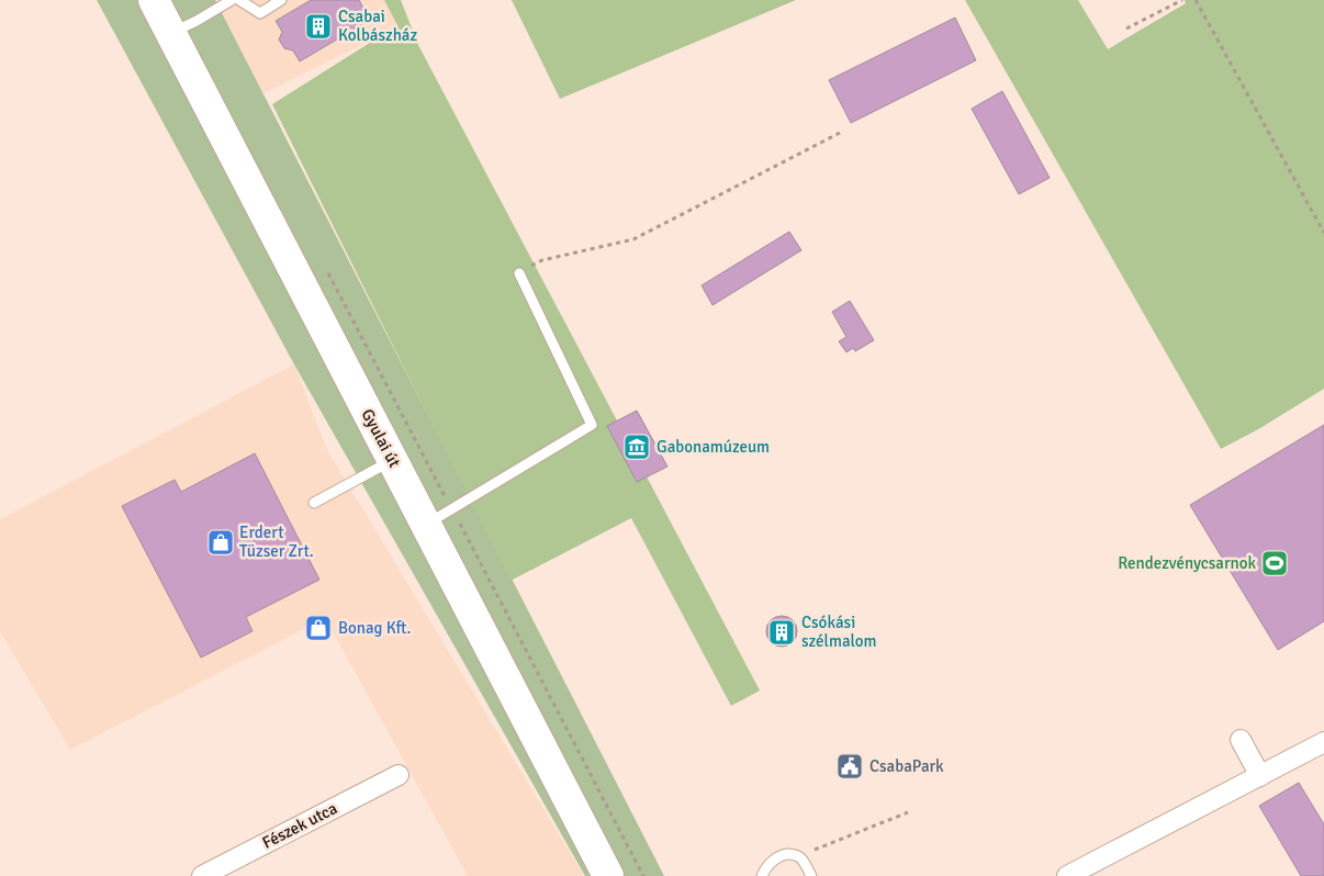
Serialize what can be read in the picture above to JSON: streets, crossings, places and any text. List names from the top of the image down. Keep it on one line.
{"streets":{"main road":["Gyulai út"],"street":["Fészek utca"]},"places":{"building":["Csabai Kolbászház","Csókási szélmalom"],"museum":["Gabonamúzeum"],"shop":["Erdert Tüzser Zrt.","Bonag Kft."],"sports":["Rendezvénycsarnok"],"public building":["CsabaPark"]}}
